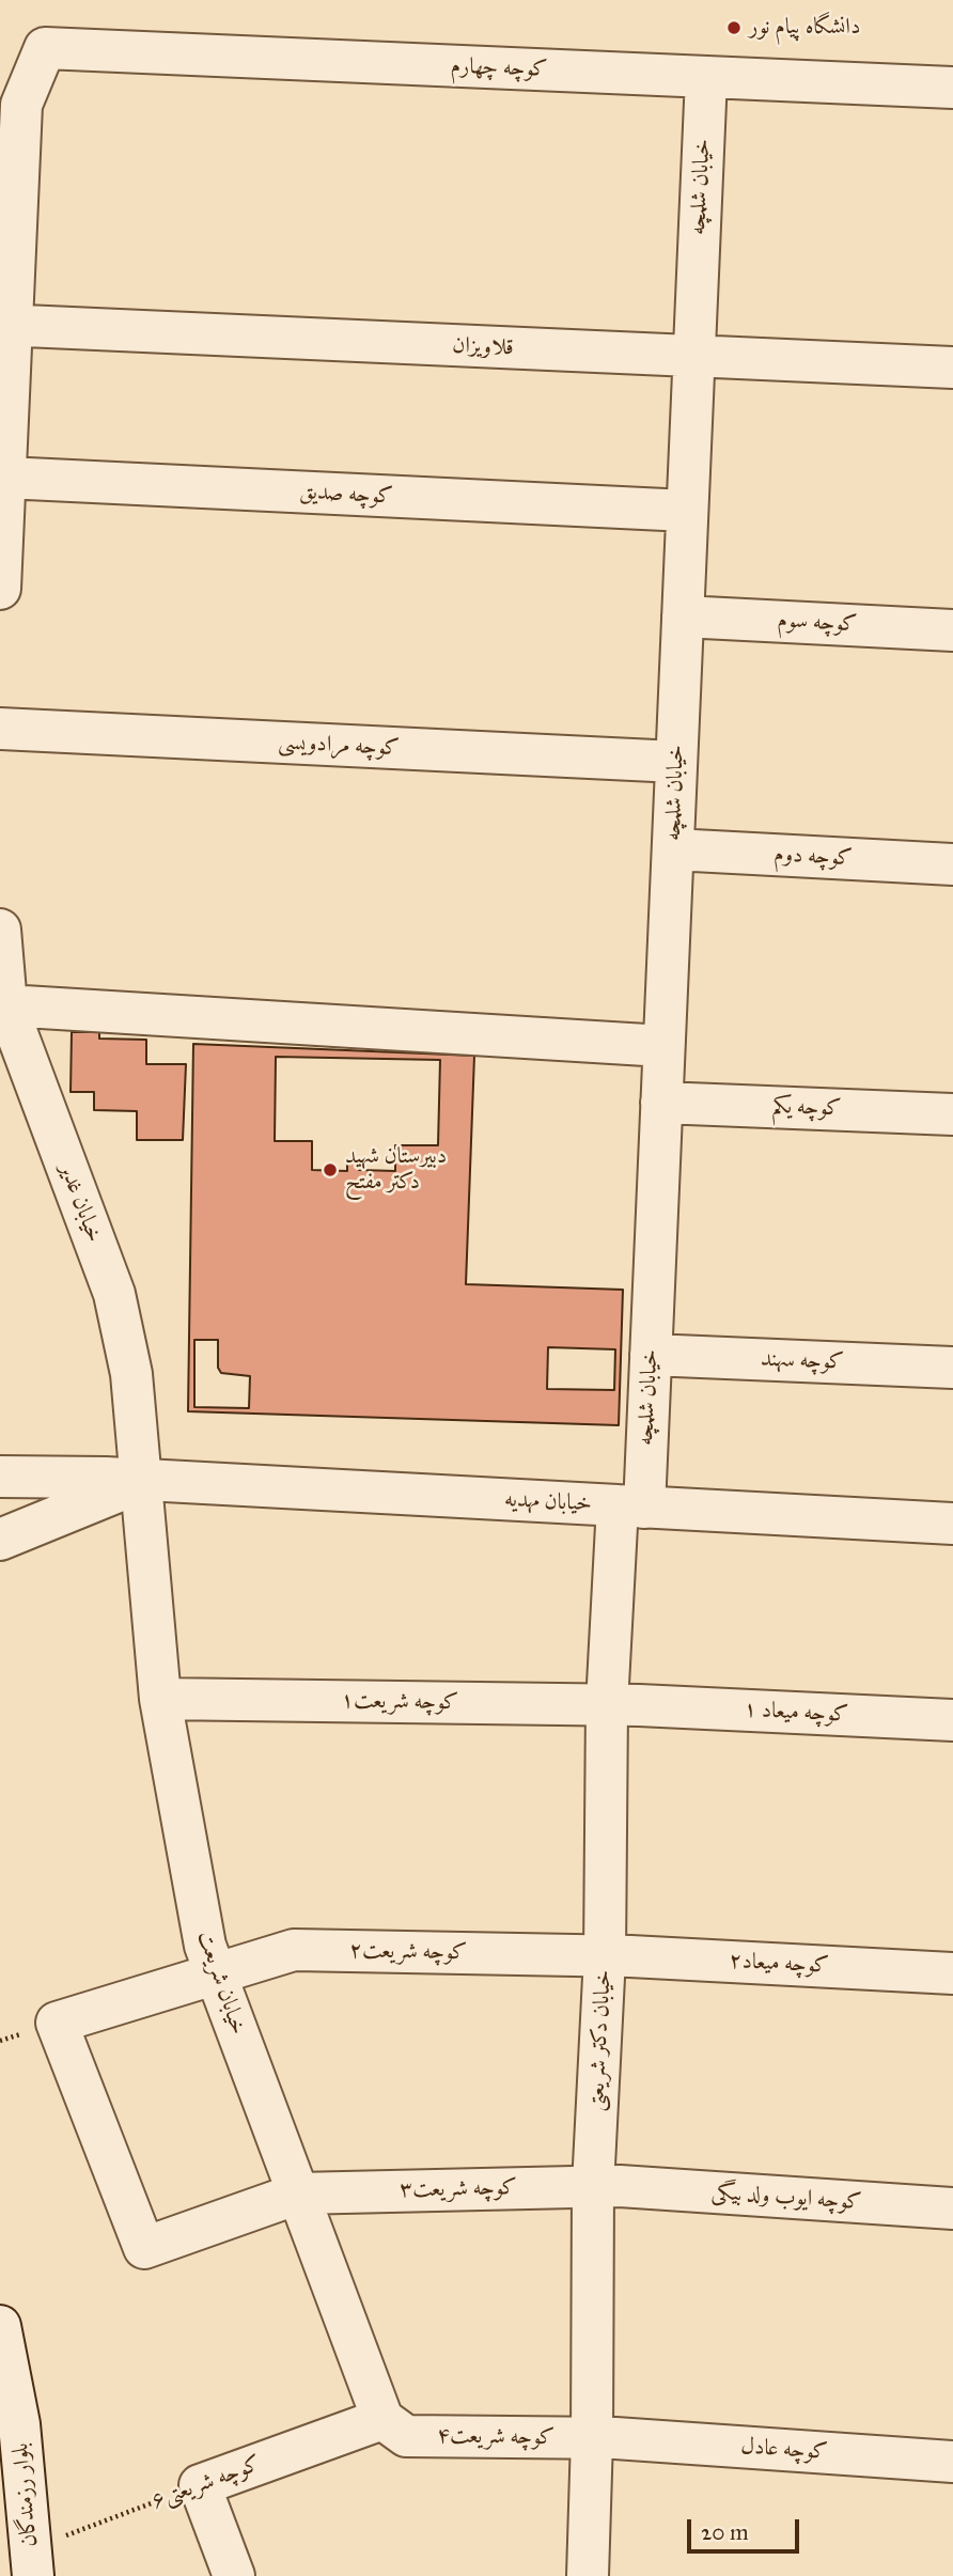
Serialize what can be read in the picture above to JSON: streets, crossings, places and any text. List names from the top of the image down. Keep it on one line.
{"streets":{"street":["کوچه چهارم","خیابان شلمچه","قلاویزان","کوچه صدیق","کوچه سوم","کوچه مرادویسی","کوچه دوم","کوچه یکم","خیابان غدیر","کوچه سهند","خیابان مهدیه","کوچه شریعت۱","کوچه میعاد ۱","کوچه شریعت۲","کوچه میعاد۲","خیابان شریعت","خیابان دکتر شریعتی","کوچه شریعت۳","کوچه ایوب ولد بیگی","کوچه شریعت۴","کوچه عادل","کوچه شریعتی۶","بلوار رزمندگان"]},"crossings":[["کوچه چهارم","خیابان شلمچه"],["خیابان شلمچه","قلاویزان"],["خیابان شلمچه","کوچه صدیق"],["خیابان شلمچه","کوچه سوم"],["خیابان شلمچه","کوچه مرادویسی"],["خیابان شلمچه","کوچه دوم"],["خیابان شلمچه","کوچه یکم"],["خیابان شلمچه","کوچه سهند"],["خیابان شلمچه","خیابان مهدیه"],["خیابان شلمچه","خیابان دکتر شریعتی"],["خیابان غدیر","خیابان مهدیه"],["خیابان غدیر","خیابان شریعت"],["خیابان مهدیه","خیابان شریعت"],["خیابان مهدیه","خیابان دکتر شریعتی"],["کوچه شریعت۱","کوچه میعاد ۱"],["کوچه شریعت۱","خیابان شریعت"],["کوچه شریعت۱","خیابان دکتر شریعتی"],["کوچه میعاد ۱","خیابان دکتر شریعتی"],["کوچه شریعت۲","کوچه میعاد۲"],["کوچه شریعت۲","خیابان شریعت"],["کوچه شریعت۲","خیابان دکتر شریعتی"],["کوچه شریعت۲","کوچه شریعت۳"],["کوچه میعاد۲","خیابان دکتر شریعتی"],["خیابان شریعت","کوچه شریعت۳"],["خیابان شریعت","کوچه شریعت۴"],["خیابان شریعت","کوچه شریعتی۶"],["خیابان دکتر شریعتی","کوچه شریعت۳"],["خیابان دکتر شریعتی","کوچه ایوب ولد بیگی"],["خیابان دکتر شریعتی","کوچه شریعت۴"],["خیابان دکتر شریعتی","کوچه عادل"],["کوچه شریعت۳","کوچه ایوب ولد بیگی"],["کوچه شریعت۴","کوچه عادل"],["کوچه شریعت۴","کوچه شریعتی۶"],["کوچه شریعتی۶","بلوار رزمندگان"]],"places":["دانشگاه پیام نور","دبیرستان شهید دکتر مفتح"],"scale_bar":"20 m"}
